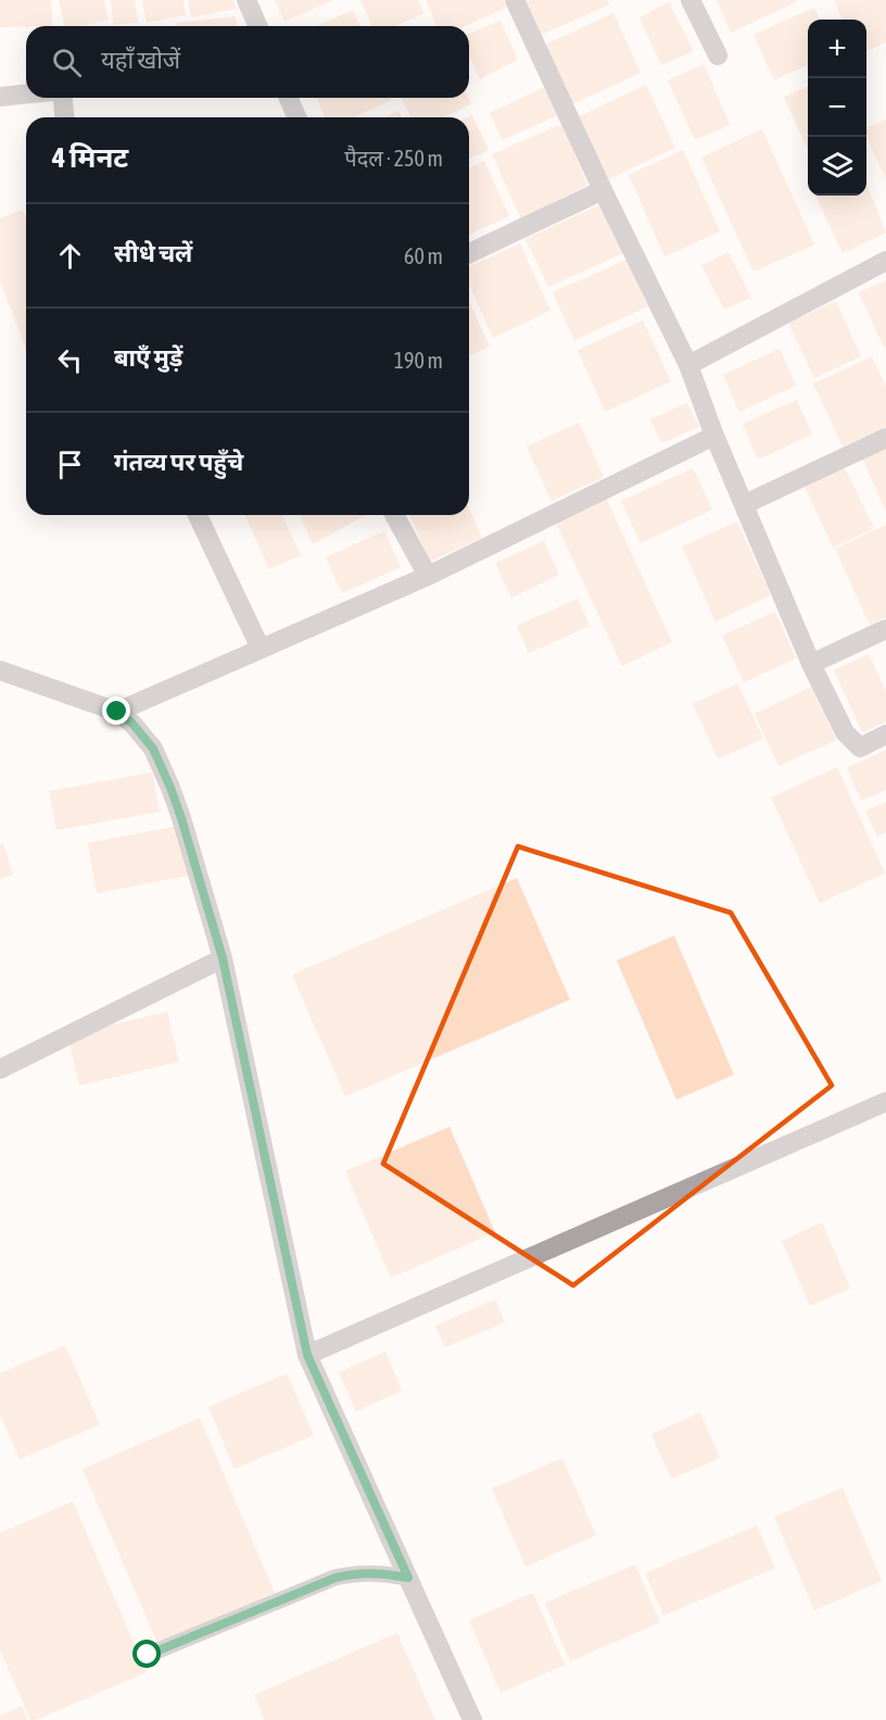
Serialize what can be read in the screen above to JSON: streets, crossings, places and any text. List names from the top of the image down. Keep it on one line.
{"page":{"map_buttons":["+","−"],"search":"यहाँ खोजें","heading":["4 मिनट","पैदल · 250 m"],"list":[["सीधे चलें","60 m"],["बाएँ मुड़ें","190 m"],"गंतव्य पर पहुँचे"]}}
